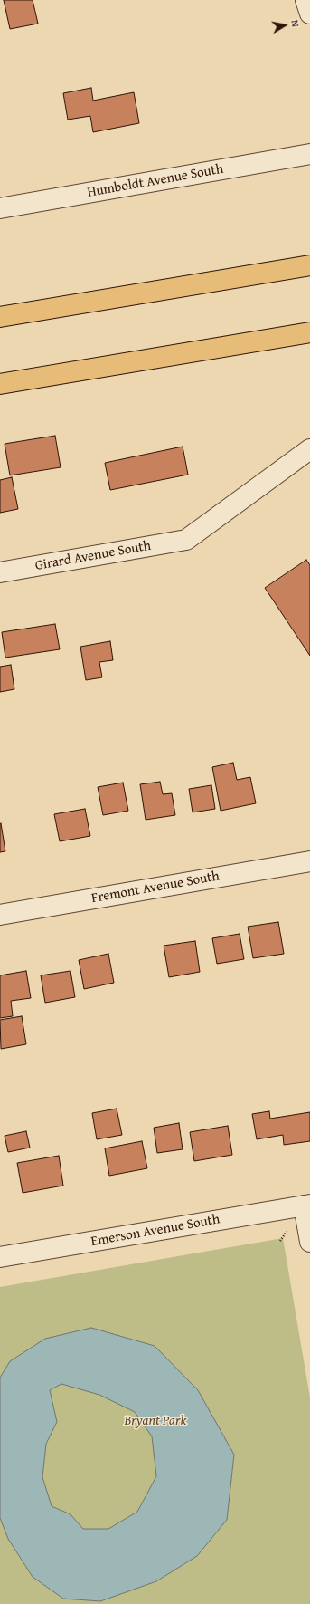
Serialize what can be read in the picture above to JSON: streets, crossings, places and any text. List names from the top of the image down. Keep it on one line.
{"streets":{"street":["Humboldt Avenue South","Girard Avenue South","Fremont Avenue South","Emerson Avenue South"]},"parks":["Bryant Park"],"north":"right"}
